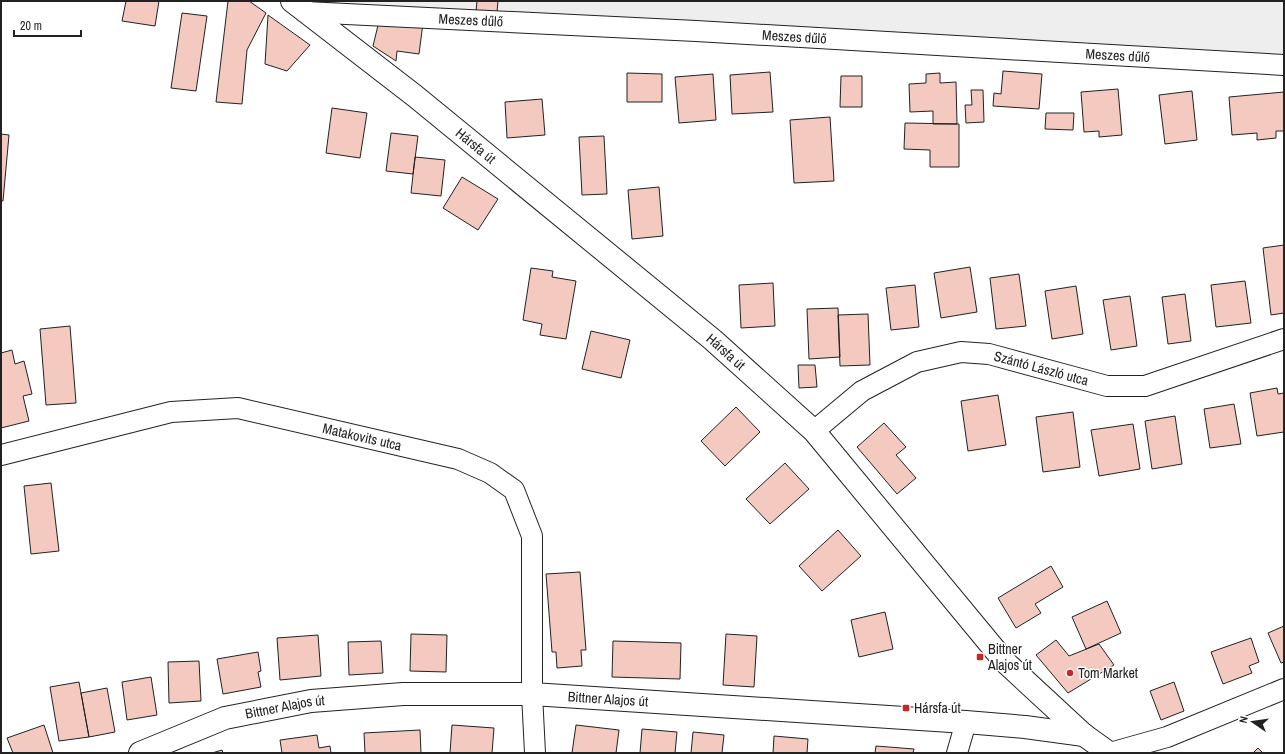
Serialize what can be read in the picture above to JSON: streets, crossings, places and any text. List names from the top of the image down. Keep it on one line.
{"streets":{"street":["Meszes dűlő","Hársfa út","Szántó László utca","Matakovits utca","Bittner Alajos út"]},"crossings":[["Meszes dűlő","Hársfa út"],["Hársfa út","Szántó László utca"],["Hársfa út","Bittner Alajos út"],["Matakovits utca","Bittner Alajos út"]],"places":{"transit":["Bittner Alajos út","Hársfa út"],"other":["Tom Market"]},"scale_bar":"20 m","north":"left"}
